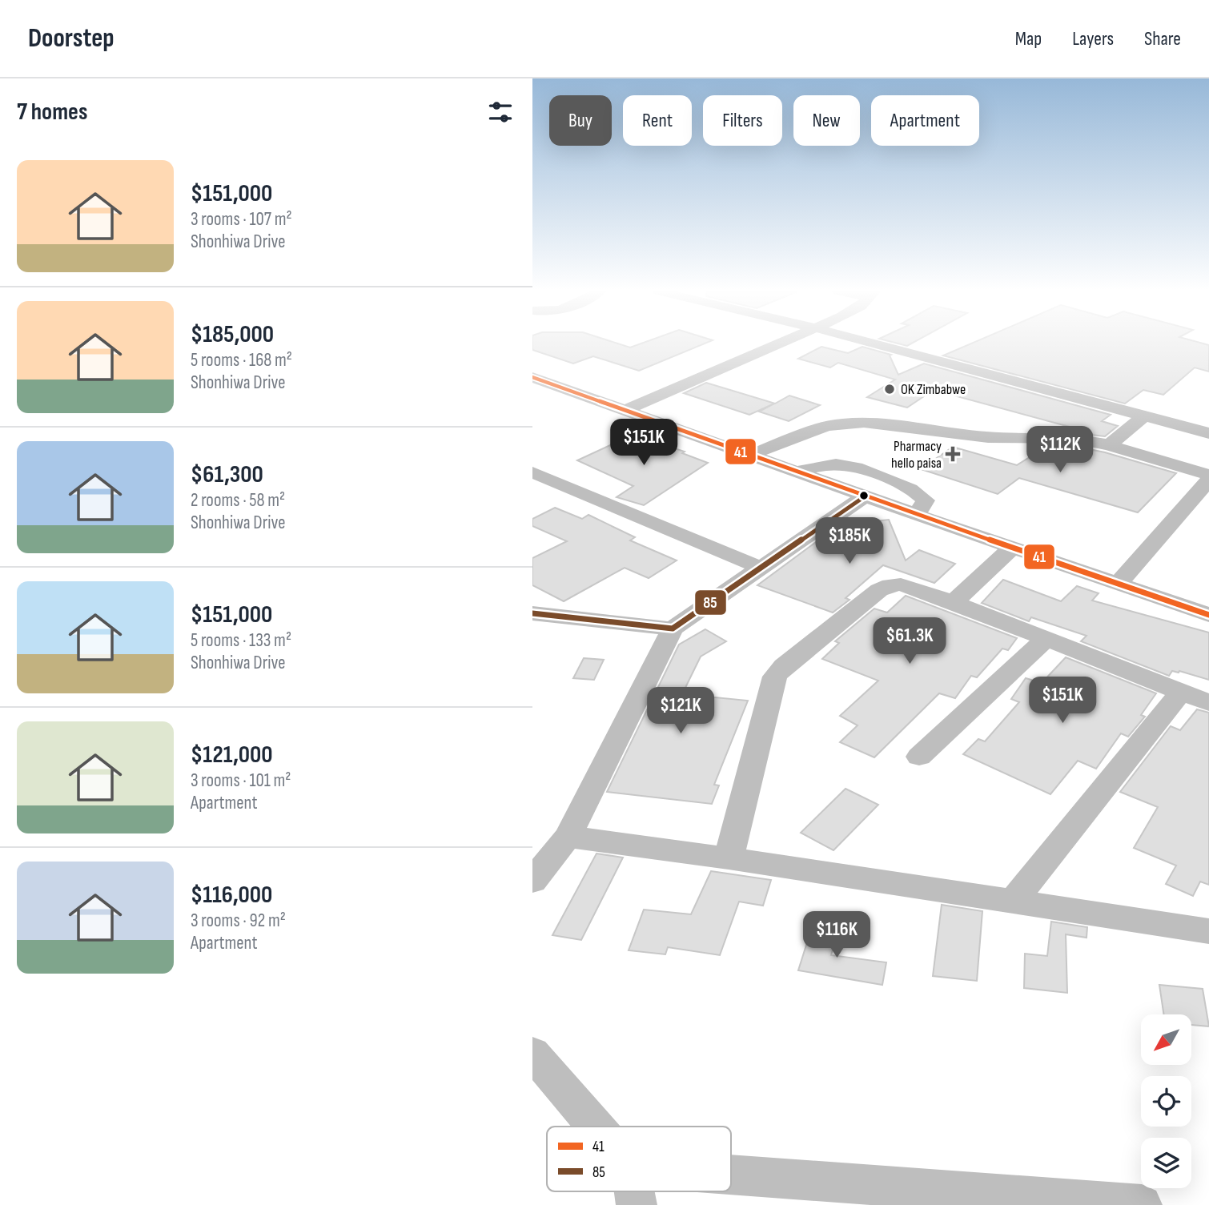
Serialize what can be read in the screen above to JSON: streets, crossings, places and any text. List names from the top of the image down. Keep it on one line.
{"places":{"other":["OK Zimbabwe"],"health":["Pharmacy hello paisa"]},"lines":["transit line 41","transit line 85"],"legend":["41","85"],"north":"bottom left","page":{"header":"Doorstep","nav":["Map","Layers","Share"],"heading":"7 homes","chip":["Buy","Rent","Filters","New","Apartment"],"list":[{"name":"$151,000","note":"3 rooms · 107 m² · Shonhiwa Drive"},{"name":"$185,000","note":"5 rooms · 168 m² · Shonhiwa Drive"},{"name":"$61,300","note":"2 rooms · 58 m² · Shonhiwa Drive"},{"name":"$151,000","note":"5 rooms · 133 m² · Shonhiwa Drive"},{"name":"$121,000","note":"3 rooms · 101 m² · Apartment"},{"name":"$116,000","note":"3 rooms · 92 m² · Apartment"}],"price":["$151K","$112K","$185K","$61.3K","$151K","$121K","$116K"]}}
